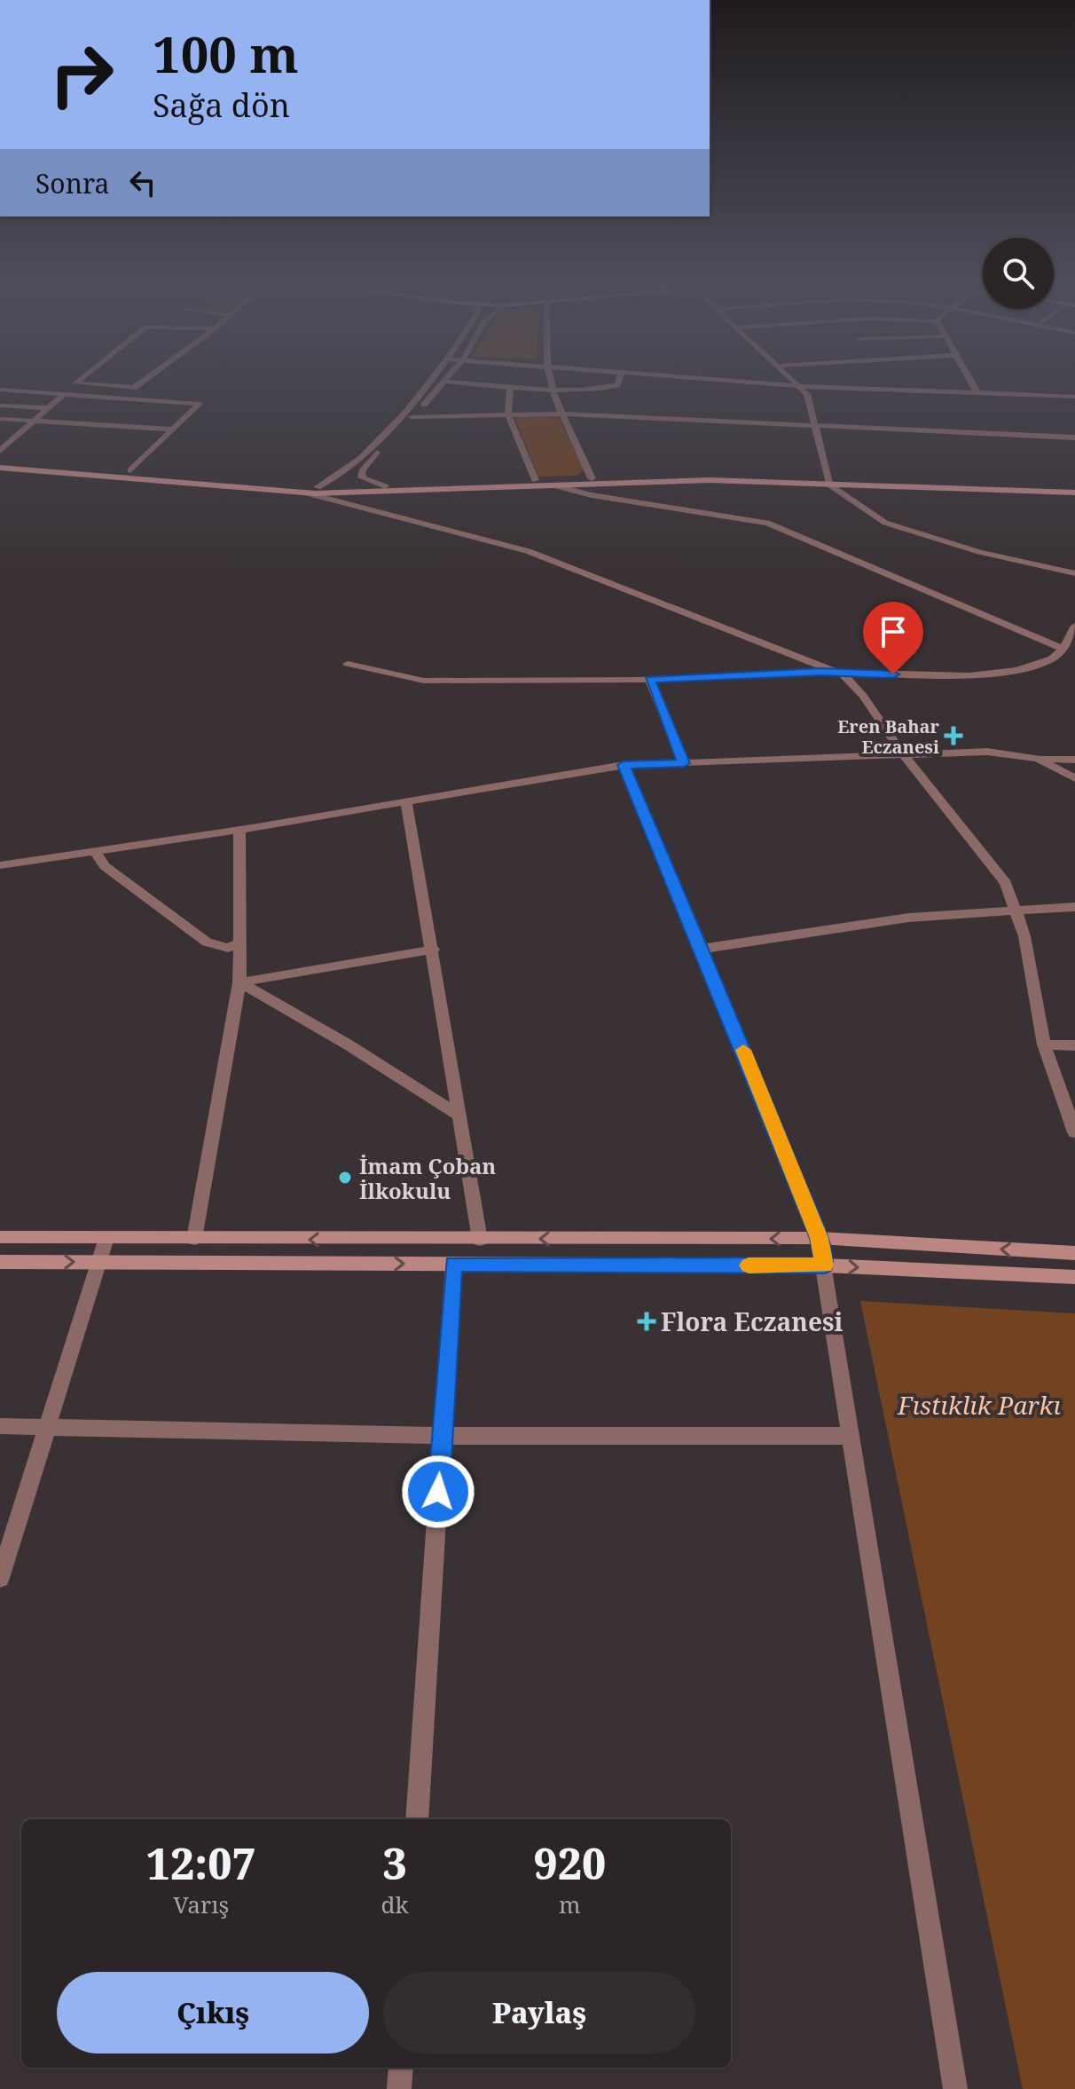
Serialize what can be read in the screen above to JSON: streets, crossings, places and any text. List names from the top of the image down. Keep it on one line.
{"parks":["Fıstıklık Parkı"],"places":{"health":["Eren Bahar Eczanesi","Flora Eczanesi"],"other":["İmam Çoban İlkokulu"]},"page":{"turn":["100 m","Sağa dön"],"then":"Sonra","eta":["12:07","Varış","3","dk","920","m"],"buttons":["Çıkış","Paylaş"]}}
